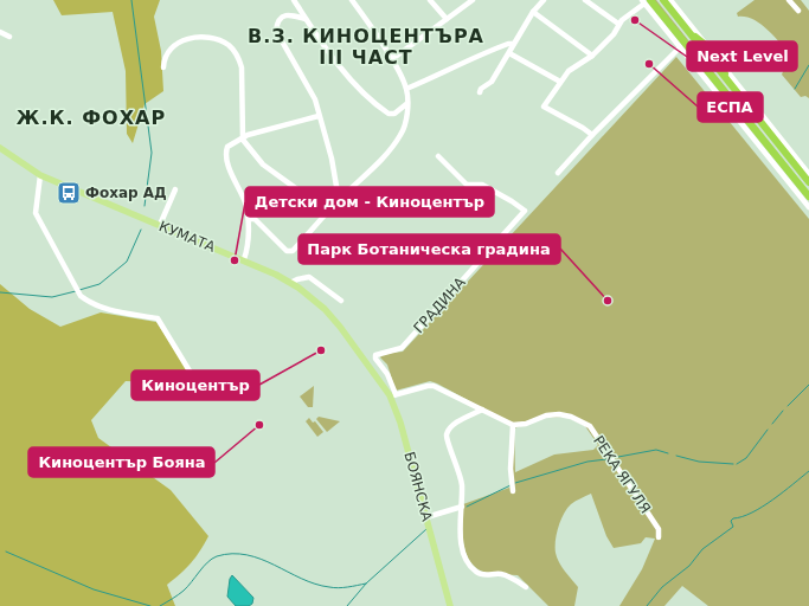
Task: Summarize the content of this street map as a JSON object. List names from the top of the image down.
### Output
{
  "streets": {
    "main road": ["КУМАТА", "БОЯНСКА"],
    "street": ["ГРАДИНА", "РЕКА ЯГУЛЯ"]
  },
  "crossings": [
    ["КУМАТА", "БОЯНСКА"],
    ["ГРАДИНА", "БОЯНСКА"]
  ],
  "districts": ["В.З. КИНОЦЕНТЪРА ІІІ ЧАСТ", "Ж.К. ФОХАР"],
  "places": {
    "other": [
      "Next Level",
      "ЕСПА",
      "Детски дом - Киноцентър",
      "Парк Ботаническа градина",
      "Киноцентър",
      "Киноцентър Бояна"
    ],
    "bus stop": ["Фохар АД"]
  }
}
